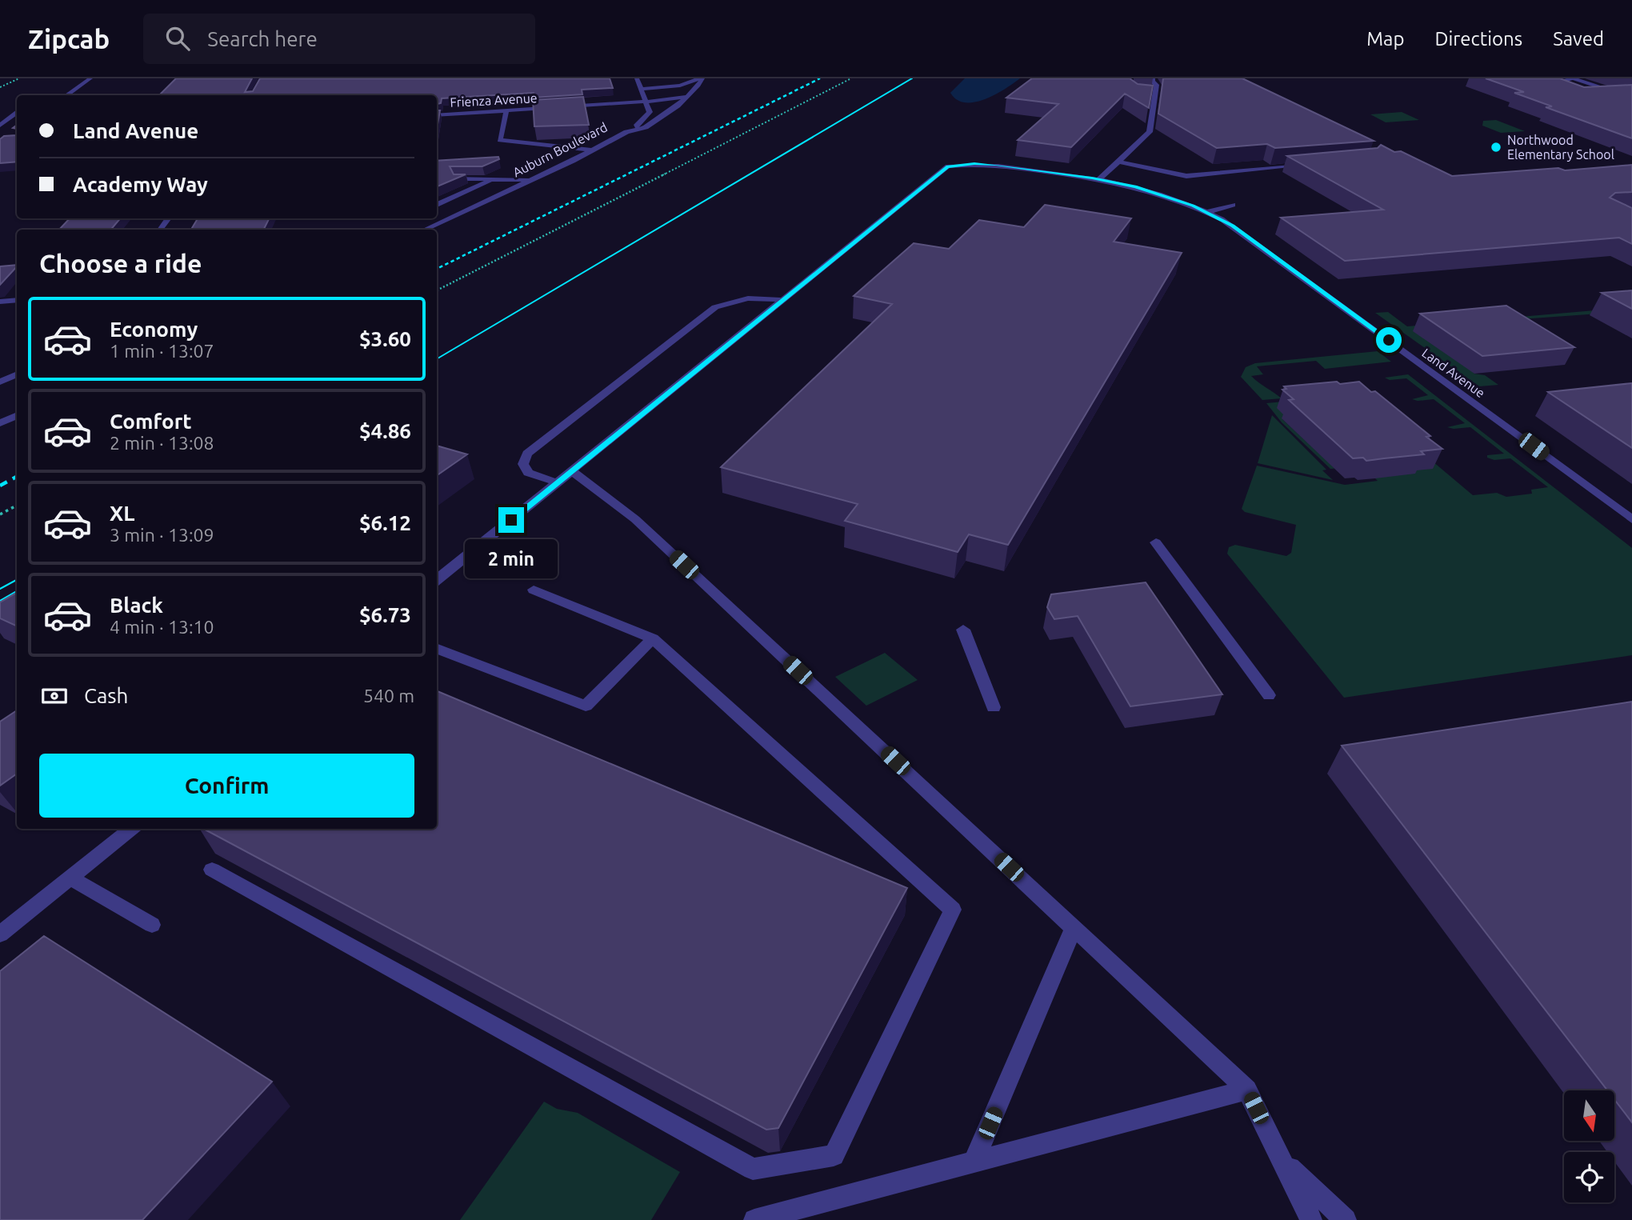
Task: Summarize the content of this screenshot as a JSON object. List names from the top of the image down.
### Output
{
  "streets": {
    "street": ["Frienza Avenue", "Auburn Boulevard", "Land Avenue"]
  },
  "crossings": [
    ["Frienza Avenue", "Auburn Boulevard"]
  ],
  "places": ["Northwood Elementary School"],
  "north": "bottom",
  "page": {
    "header": "Zipcab",
    "search": "Search here",
    "nav": ["Map", "Directions", "Saved"],
    "banner": ["Land Avenue", "Academy Way"],
    "heading": "Choose a ride",
    "list": [
      {
        "name": "Economy",
        "note": "1 min · 13:07",
        "value": "$3.60"
      },
      {
        "name": "Comfort",
        "note": "2 min · 13:08",
        "value": "$4.86"
      },
      {
        "name": "XL",
        "note": "3 min · 13:09",
        "value": "$6.12"
      },
      {
        "name": "Black",
        "note": "4 min · 13:10",
        "value": "$6.73"
      }
    ],
    "bubble": "2 min",
    "pay": ["Cash", "540 m"],
    "buttons": "Confirm"
  }
}
